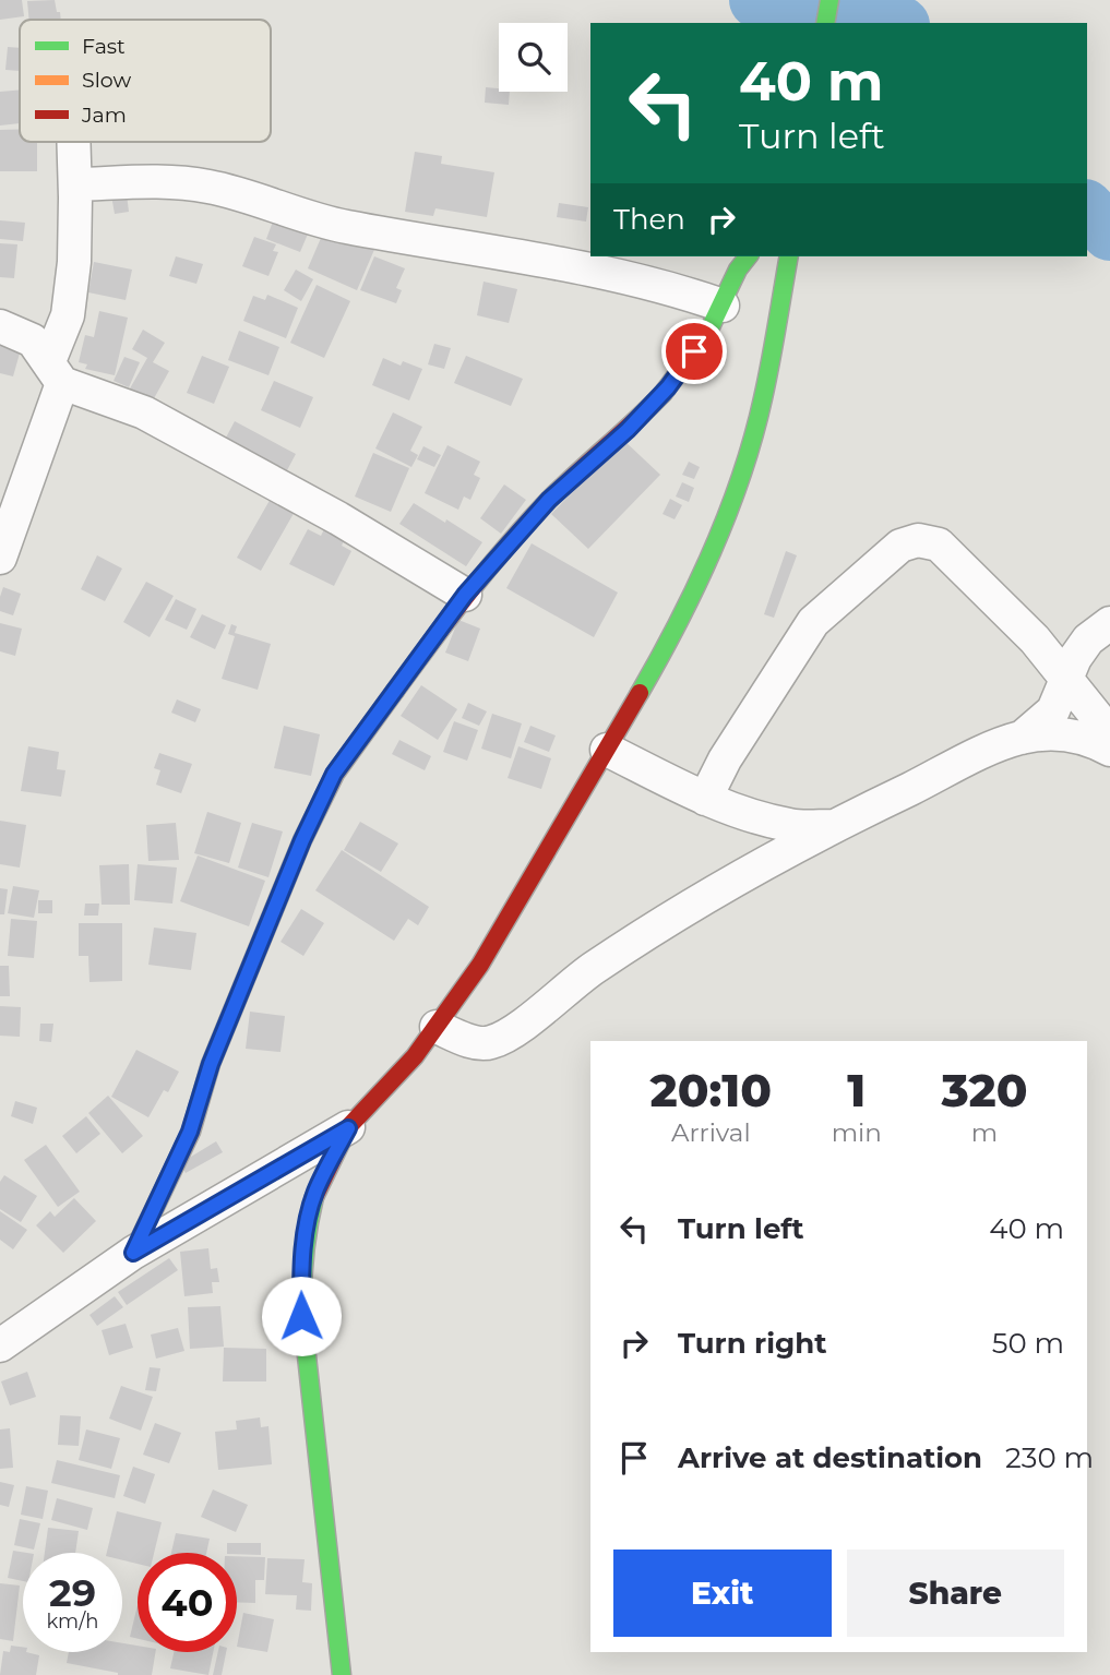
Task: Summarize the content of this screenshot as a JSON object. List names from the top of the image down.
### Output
{
  "legend": ["Fast", "Slow", "Jam"],
  "page": {
    "turn": ["40 m", "Turn left"],
    "then": "Then",
    "eta": [
      "20:10",
      "Arrival",
      "1",
      "min",
      "320",
      "m"
    ],
    "list": [
      {
        "name": "Turn left",
        "value": "40 m"
      },
      {
        "name": "Turn right",
        "value": "50 m"
      },
      {
        "name": "Arrive at destination",
        "value": "230 m"
      }
    ],
    "buttons": ["Exit", "Share"],
    "speed": "29 km/h",
    "limit": "40"
  }
}
